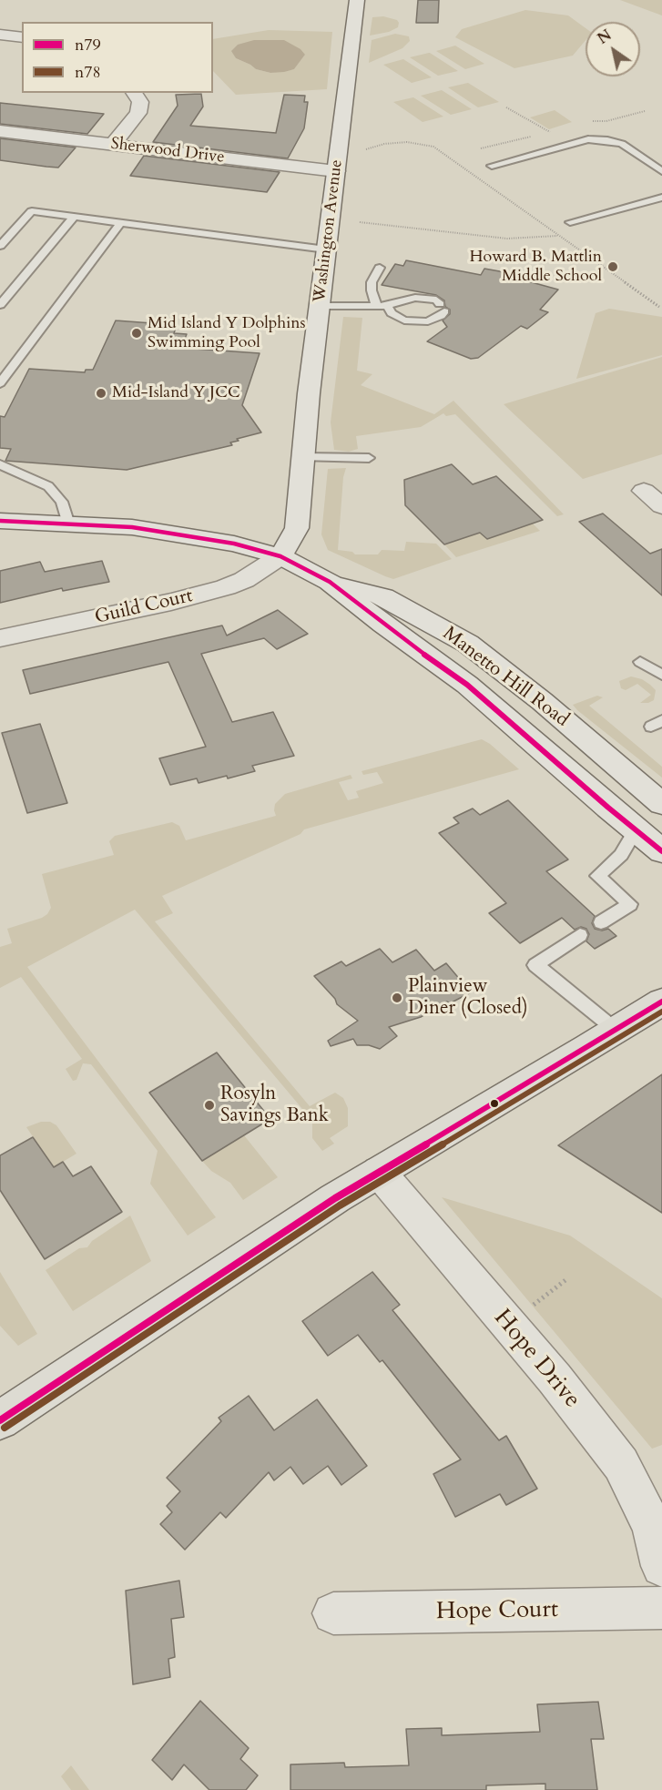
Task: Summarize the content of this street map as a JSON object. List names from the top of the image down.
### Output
{
  "streets": {
    "main road": [
      "Sherwood Drive",
      "Washington Avenue",
      "Guild Court",
      "Manetto Hill Road",
      "Hope Drive",
      "Hope Court"
    ]
  },
  "crossings": [
    ["Sherwood Drive", "Washington Avenue"],
    ["Washington Avenue", "Guild Court"],
    ["Washington Avenue", "Manetto Hill Road"],
    ["Guild Court", "Manetto Hill Road"]
  ],
  "places": [
    "Howard B. Mattlin Middle School",
    "Mid Island Y Dolphins Swimming Pool",
    "Mid-Island Y JCC",
    "Plainview Diner (Closed)",
    "Rosyln Savings Bank"
  ],
  "lines": ["transit line n79", "transit line n78"],
  "legend": ["n79", "n78"],
  "north": "top left"
}
